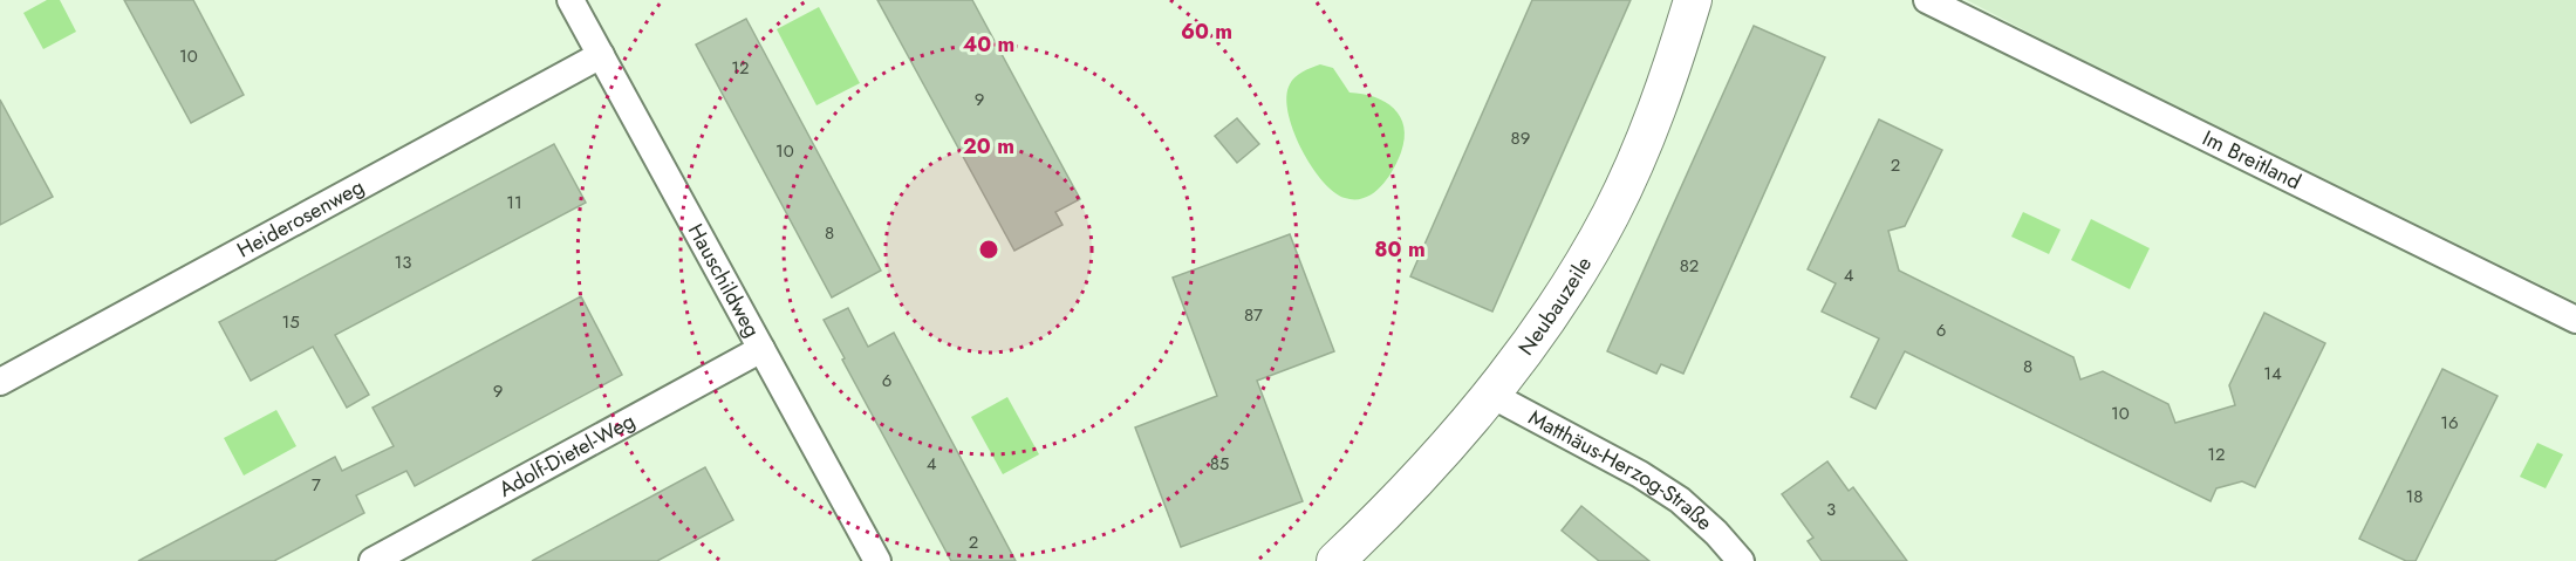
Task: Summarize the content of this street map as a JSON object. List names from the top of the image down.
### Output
{
  "streets": {
    "street": [
      "Im Breitland",
      "Heiderosenweg",
      "Hauschildweg",
      "Neubauzeile",
      "Adolf-Dietel-Weg",
      "Matthäus-Herzog-Straße"
    ]
  },
  "crossings": [
    ["Heiderosenweg", "Hauschildweg"],
    ["Hauschildweg", "Adolf-Dietel-Weg"],
    ["Neubauzeile", "Matthäus-Herzog-Straße"]
  ],
  "house_numbers": [
    "10",
    "12",
    "9",
    "89",
    "10",
    "2",
    "11",
    "8",
    "13",
    "82",
    "4",
    "87",
    "15",
    "6",
    "8",
    "14",
    "6",
    "9",
    "10",
    "16",
    "12",
    "4",
    "85",
    "7",
    "18",
    "3",
    "2"
  ],
  "rings": [
    "60 m",
    "40 m",
    "20 m",
    "80 m"
  ]
}
